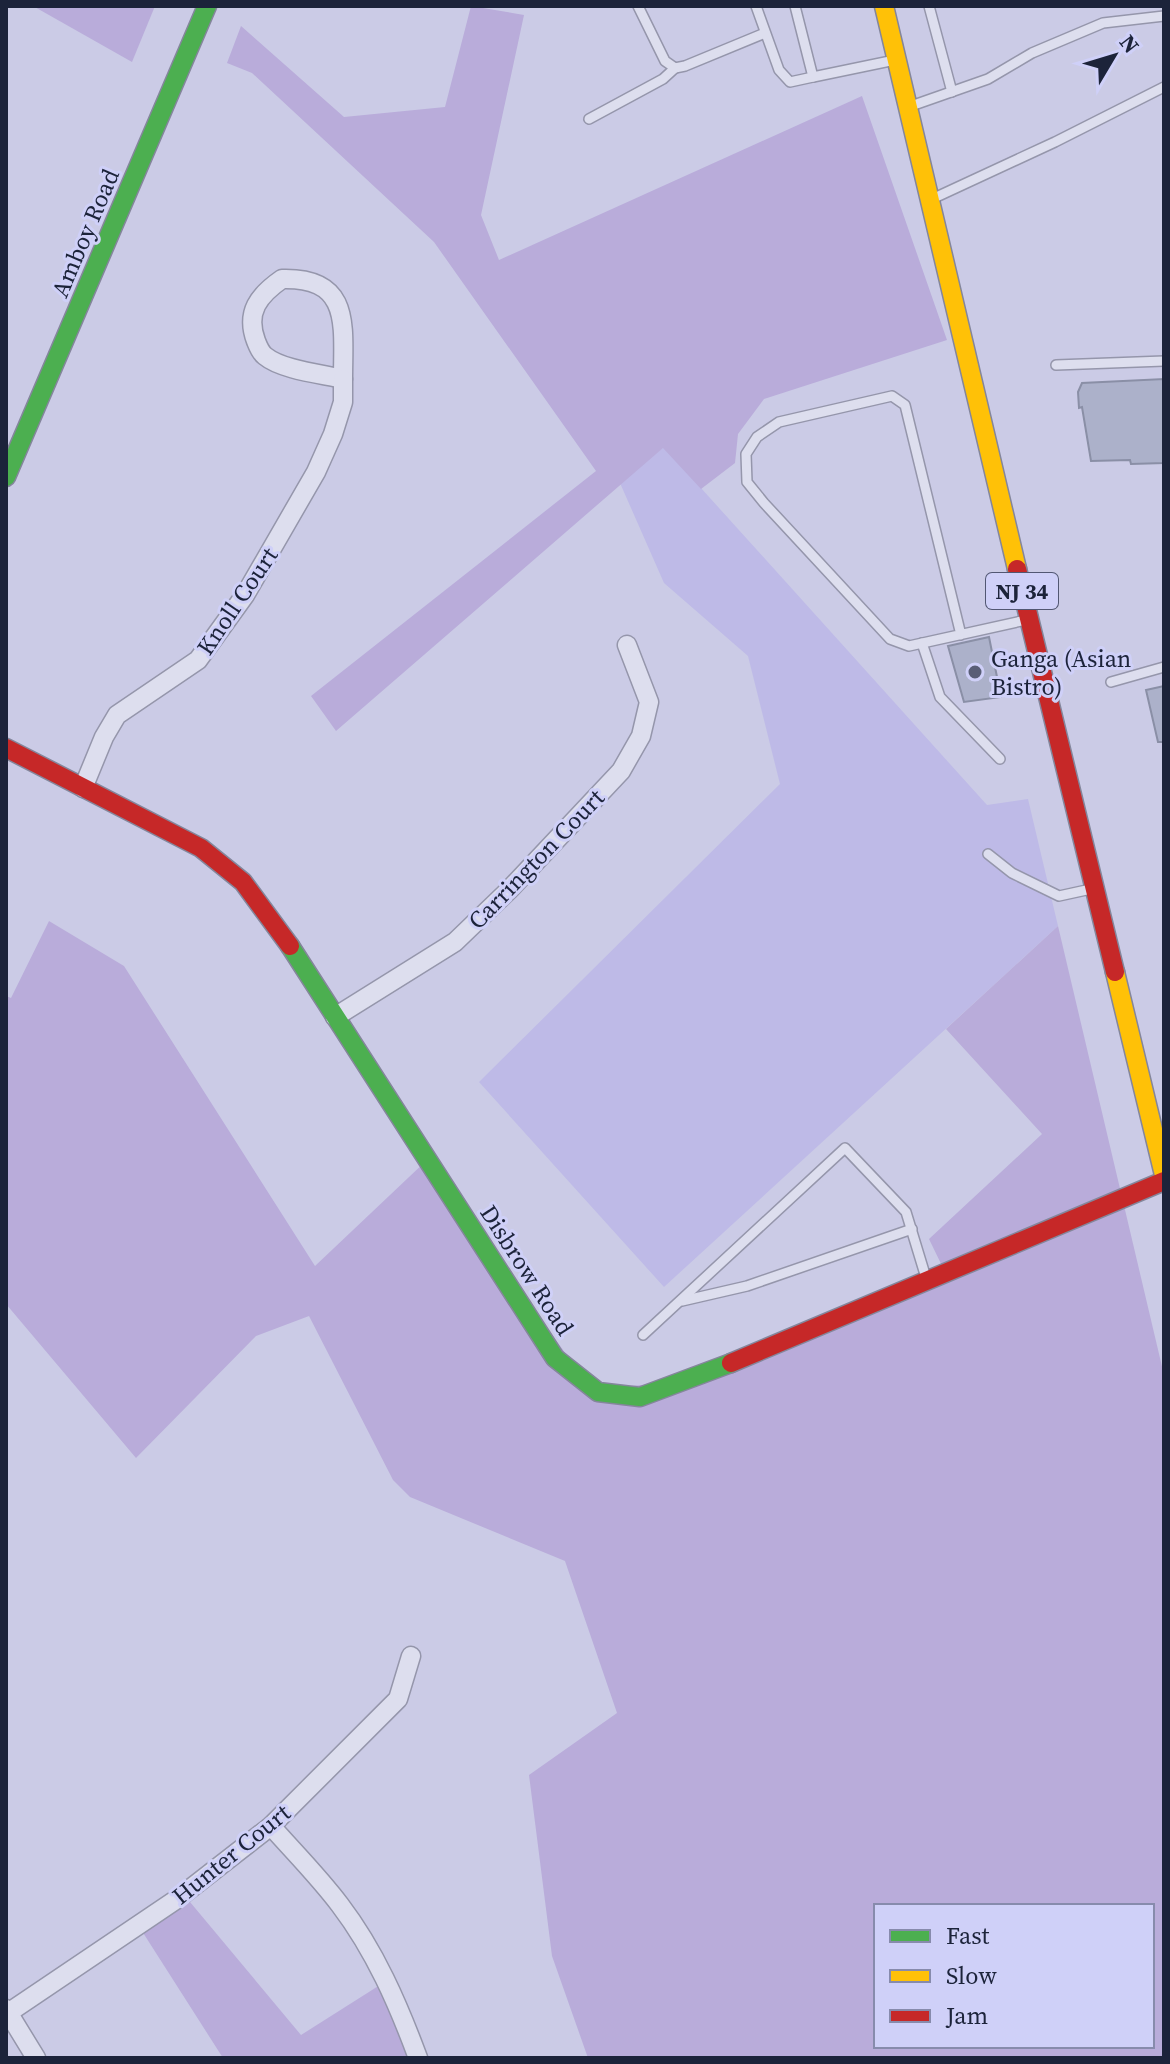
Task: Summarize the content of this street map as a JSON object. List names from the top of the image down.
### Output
{
  "streets": {
    "street": [
      "Amboy Road",
      "NJ 34",
      "Knoll Court",
      "Carrington Court",
      "Disbrow Road",
      "Hunter Court"
    ]
  },
  "crossings": [
    ["NJ 34", "Disbrow Road"],
    ["Knoll Court", "Disbrow Road"],
    ["Carrington Court", "Disbrow Road"]
  ],
  "places": ["Ganga (Asian Bistro)"],
  "legend": ["Fast", "Slow", "Jam"],
  "north": "top right"
}
